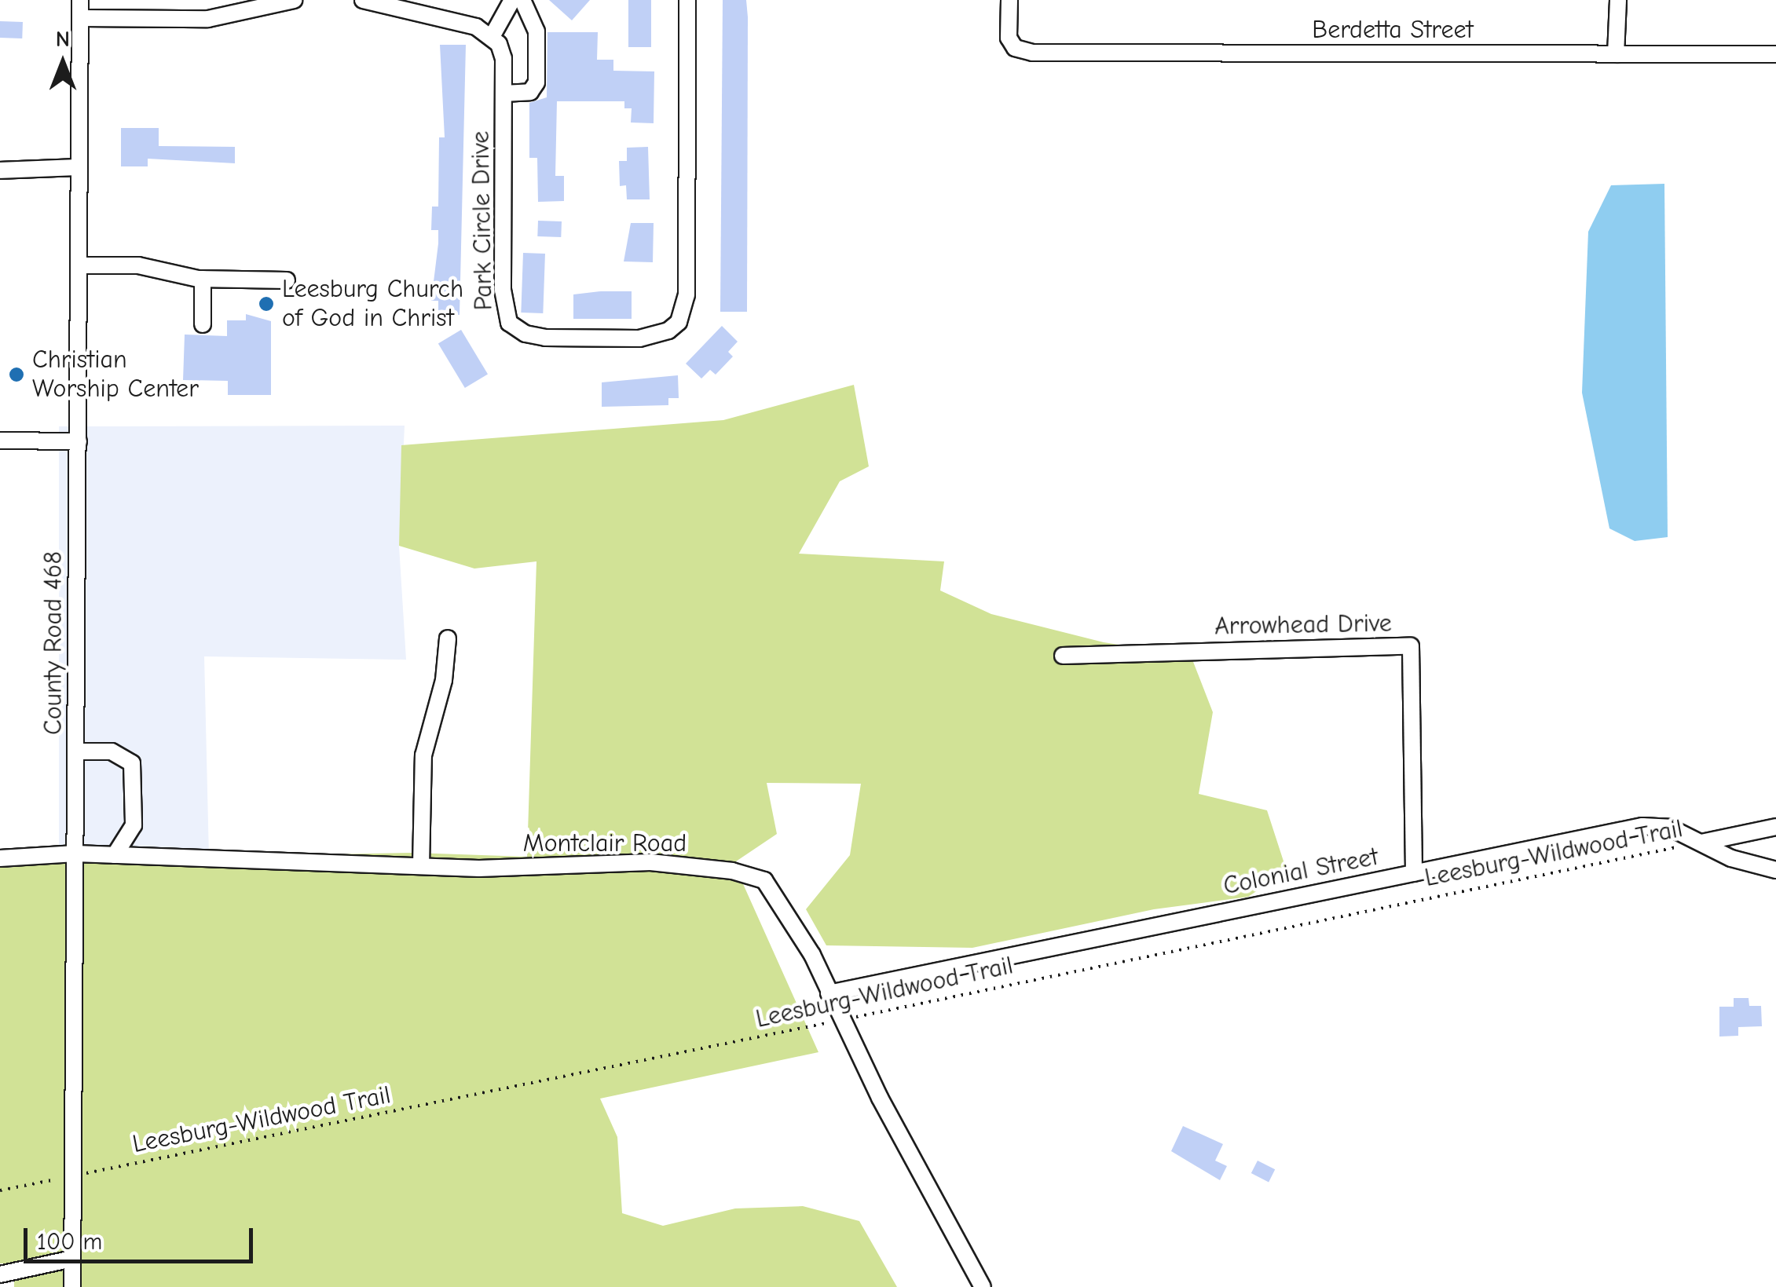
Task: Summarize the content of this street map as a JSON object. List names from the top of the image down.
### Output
{
  "streets": {
    "street": [
      "Berdetta Street",
      "Park Circle Drive",
      "Arrowhead Drive",
      "County Road 468",
      "Montclair Road",
      "Colonial Street"
    ],
    "path": ["Leesburg-Wildwood Trail"]
  },
  "crossings": [
    ["Arrowhead Drive", "Colonial Street"],
    ["County Road 468", "Montclair Road"],
    ["County Road 468", "Leesburg-Wildwood Trail"],
    ["Montclair Road", "Leesburg-Wildwood Trail"],
    ["Montclair Road", "Colonial Street"],
    ["Leesburg-Wildwood Trail", "Colonial Street"]
  ],
  "places": ["Leesburg Church of God in Christ", "Christian Worship Center"],
  "scale_bar": "100 m",
  "north": "top"
}
